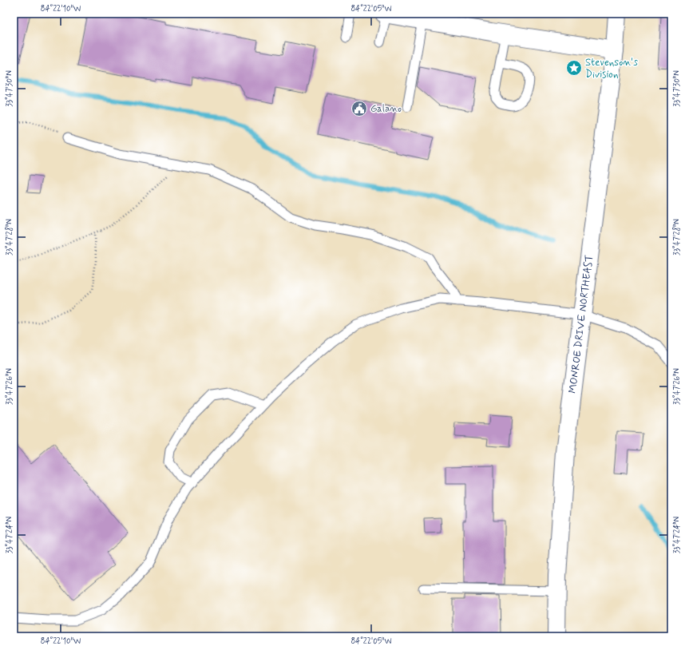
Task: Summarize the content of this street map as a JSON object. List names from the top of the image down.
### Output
{
  "streets": {
    "main road": ["MONROE DRIVE NORTHEAST"]
  },
  "places": {
    "place": ["Stevenson's Division"],
    "public building": ["Galano"]
  },
  "coordinates": [
    "84°22'10\"W",
    "84°22'05\"W",
    "33°47'30\"N",
    "33°47'28\"N",
    "33°47'26\"N",
    "33°47'24\"N"
  ]
}
